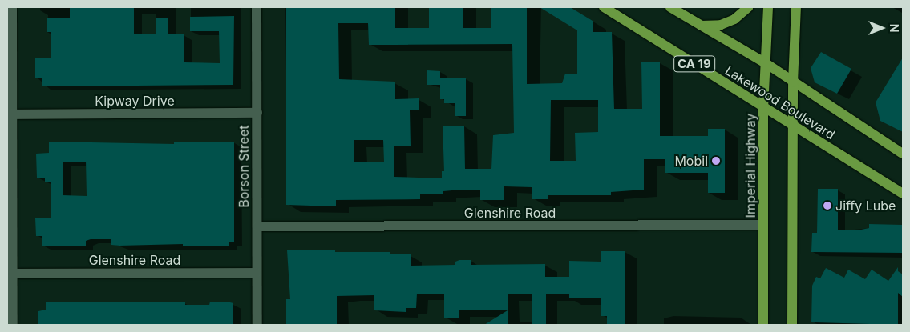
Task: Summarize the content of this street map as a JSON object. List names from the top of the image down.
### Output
{
  "streets": {
    "main road": ["CA 19", "Lakewood Boulevard", "Imperial Highway"],
    "street": ["Kipway Drive", "Borson Street", "Glenshire Road"]
  },
  "crossings": [
    ["Kipway Drive", "Borson Street"],
    ["Lakewood Boulevard", "Imperial Highway"],
    ["Imperial Highway", "Glenshire Road"],
    ["Borson Street", "Glenshire Road"]
  ],
  "places": ["Mobil", "Jiffy Lube"],
  "north": "right"
}
